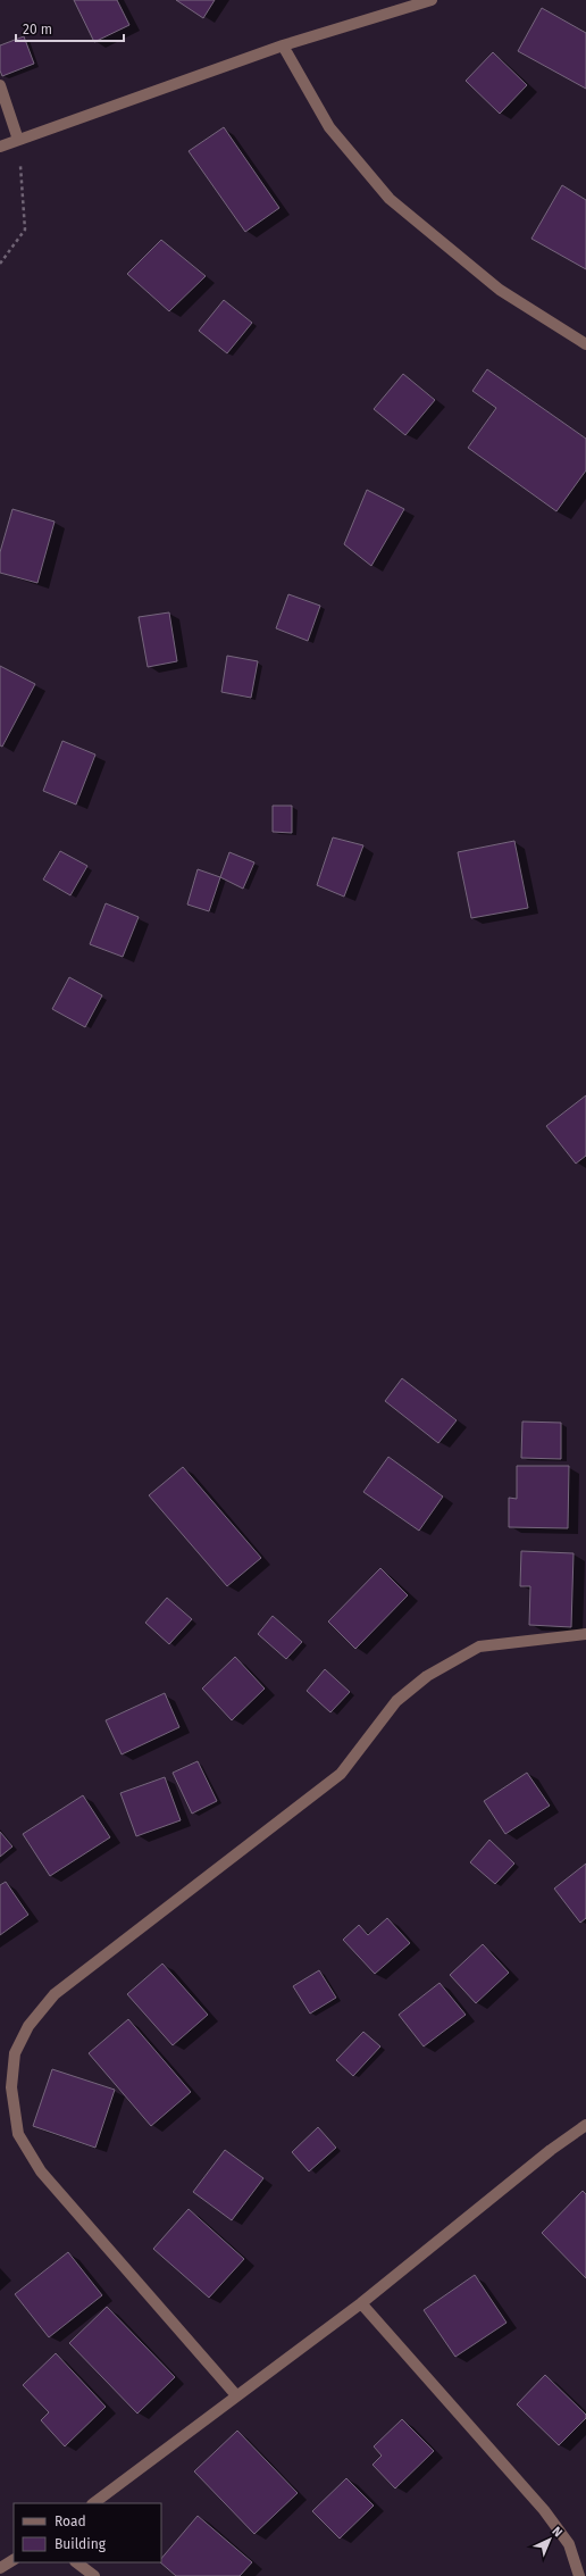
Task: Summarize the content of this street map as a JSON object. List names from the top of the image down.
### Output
{
  "legend": ["Road", "Building"],
  "scale_bar": "20 m",
  "north": "top right"
}
